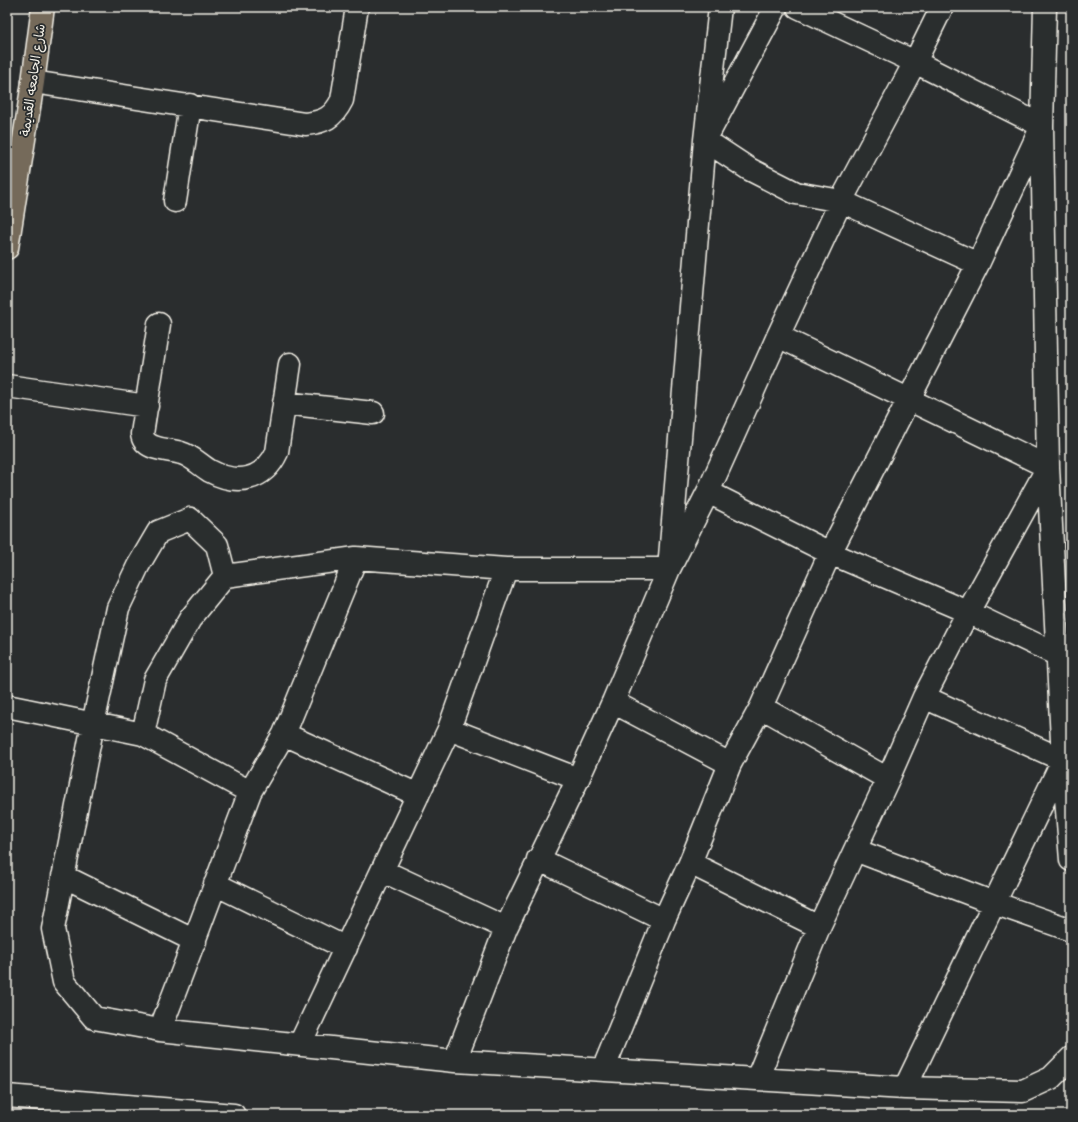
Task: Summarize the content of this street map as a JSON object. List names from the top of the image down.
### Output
{
  "streets": {
    "main road": ["شارع الجامعه القديمة"]
  }
}
